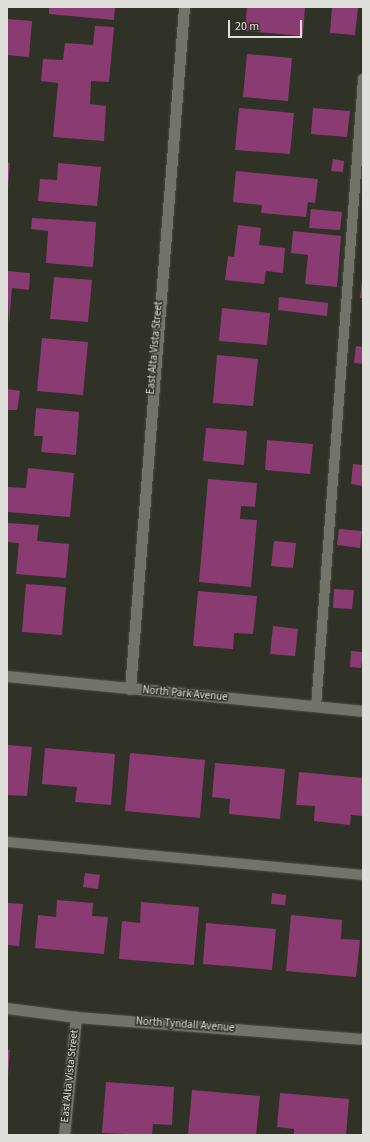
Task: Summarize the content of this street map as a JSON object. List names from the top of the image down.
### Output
{
  "streets": {
    "street": ["East Alta Vista Street", "North Park Avenue", "North Tyndall Avenue"]
  },
  "crossings": [
    ["East Alta Vista Street", "North Park Avenue"],
    ["East Alta Vista Street", "North Tyndall Avenue"]
  ],
  "scale_bar": "20 m"
}
